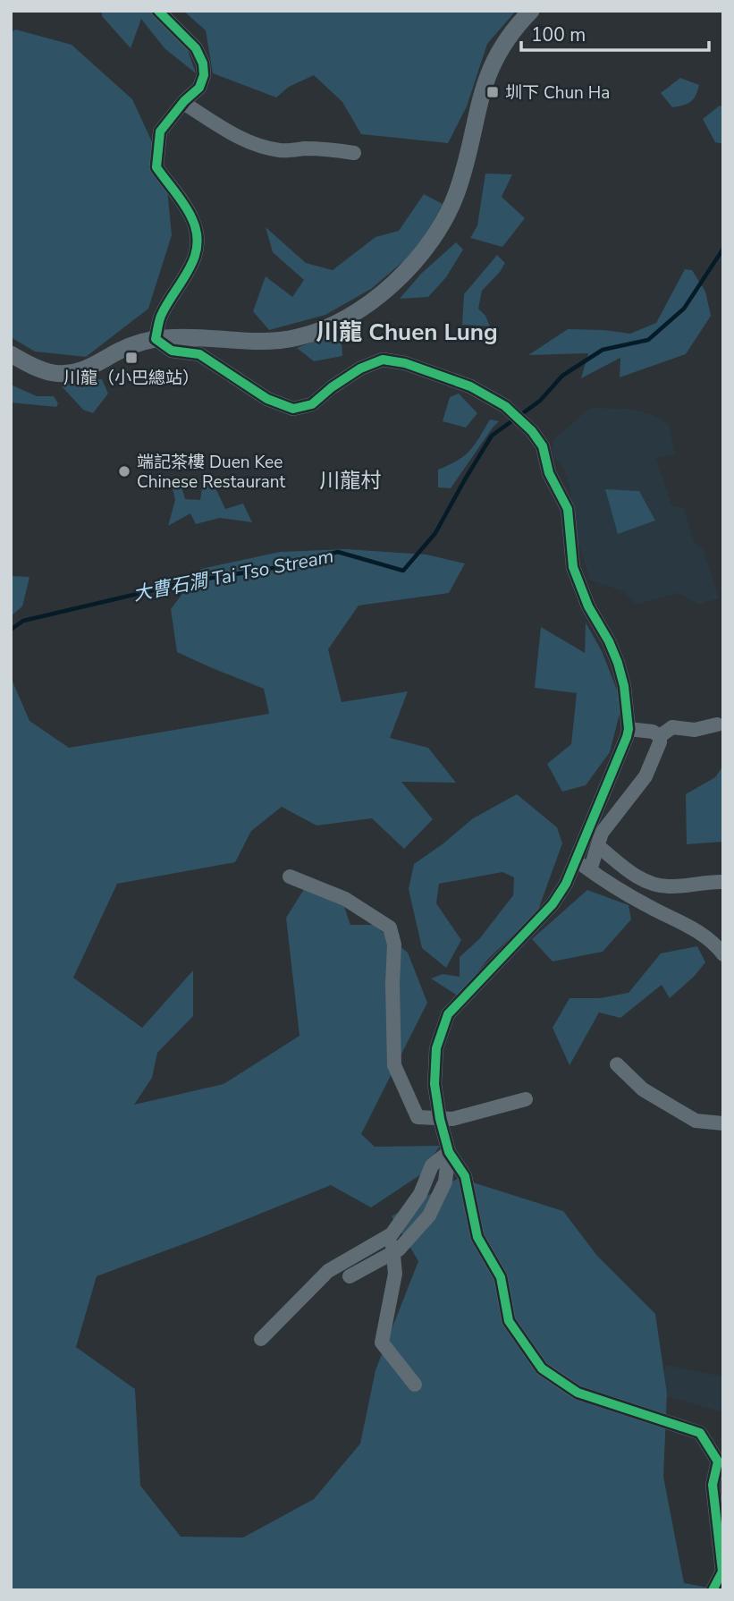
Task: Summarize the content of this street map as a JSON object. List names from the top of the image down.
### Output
{
  "districts": ["川龍 Chuen Lung", "川龍村"],
  "water": ["大曹石澗 Tai Tso Stream"],
  "places": {
    "transit": ["圳下 Chun Ha", "川龍（小巴總站）"],
    "other": ["端記茶樓 Duen Kee Chinese Restaurant"]
  },
  "scale_bar": "100 m"
}
